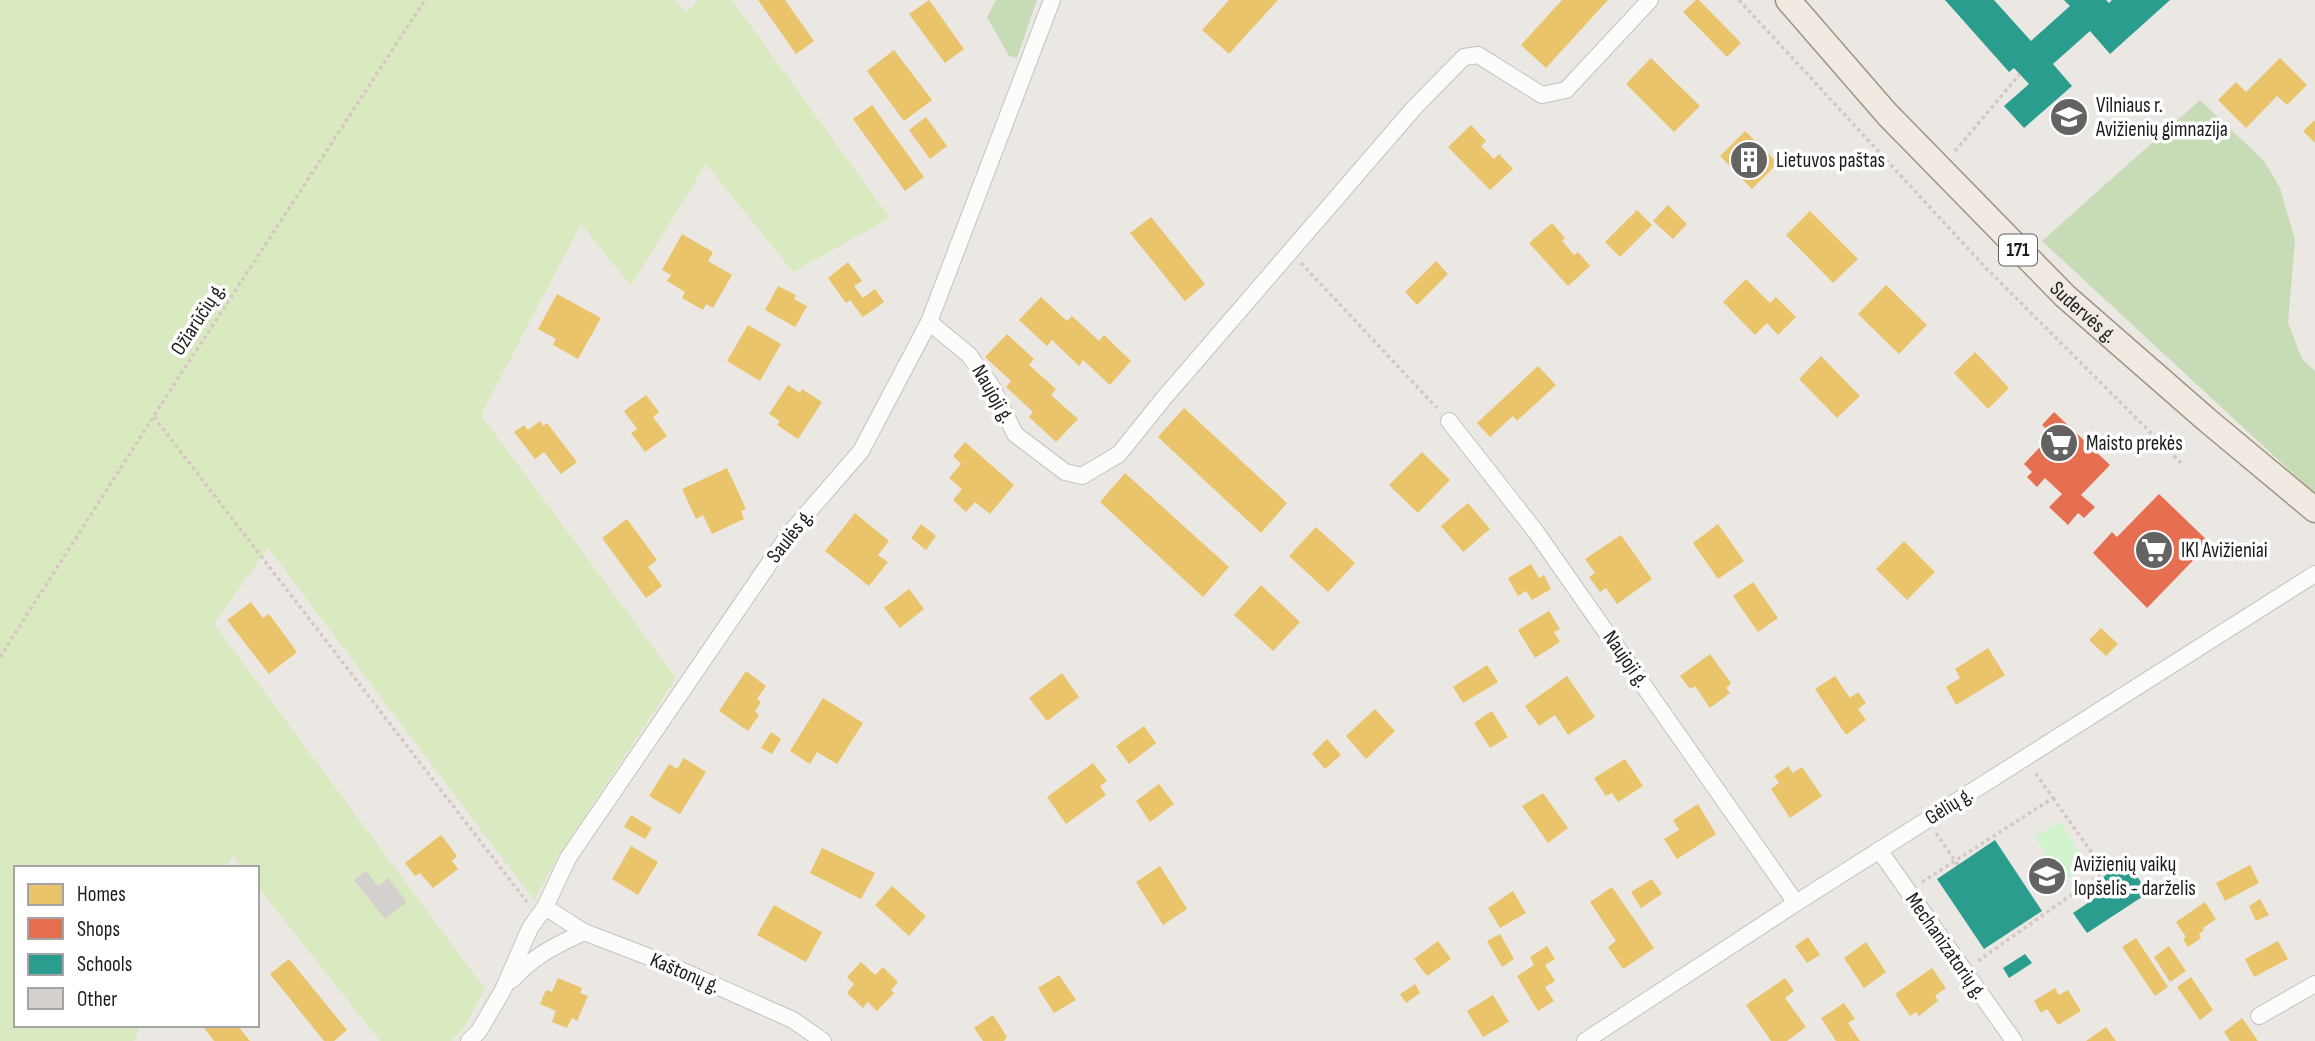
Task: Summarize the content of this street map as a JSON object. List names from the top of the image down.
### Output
{
  "streets": {
    "main road": ["171", "Sudervės g."],
    "street": [
      "Naujoji g.",
      "Saulės g.",
      "Gėlių g.",
      "Mechanizatorių g.",
      "Kaštonų g."
    ],
    "path": ["Ožiarūčių g."]
  },
  "crossings": [
    ["Naujoji g.", "Saulės g."],
    ["Naujoji g.", "Gėlių g."],
    ["Saulės g.", "Kaštonų g."],
    ["Gėlių g.", "Mechanizatorių g."]
  ],
  "places": {
    "school or university": ["Vilniaus r. Avižienių gimnazija", "Avižienių vaikų lopšelis - darželis"],
    "building": ["Lietuvos paštas"],
    "supermarket": ["Maisto prekės", "IKI Avižieniai"]
  },
  "legend": [
    "Homes",
    "Shops",
    "Schools",
    "Other"
  ]
}
